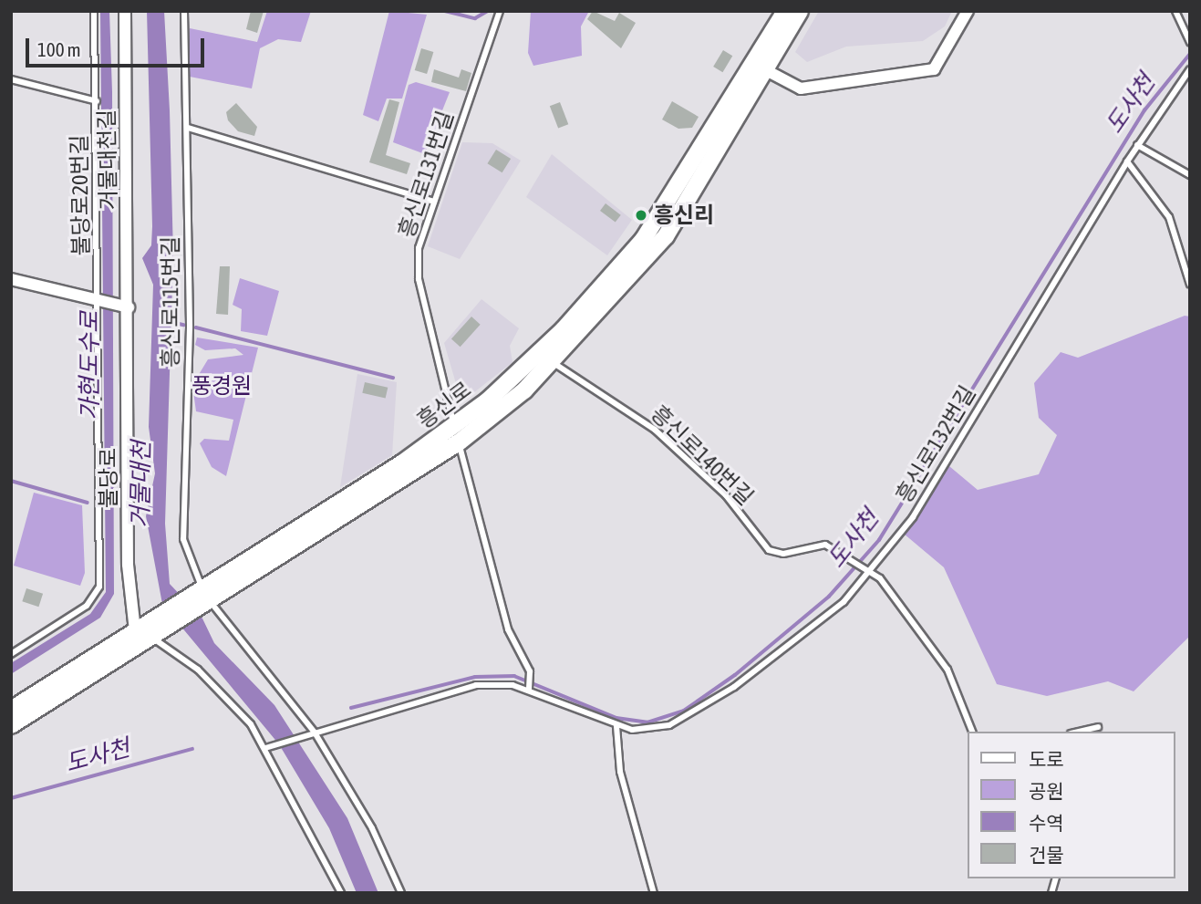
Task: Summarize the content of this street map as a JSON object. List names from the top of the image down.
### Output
{
  "streets": {
    "main road": ["흥신로"],
    "street": ["거물대천길", "불당로"],
    "lane": [
      "흥신로131번길",
      "불당로20번길",
      "흥신로115번길",
      "흥신로132번길",
      "흥신로140번길"
    ]
  },
  "crossings": [
    ["거물대천길", "불당로"],
    ["흥신로131번길", "흥신로"],
    ["흥신로115번길", "흥신로"],
    ["흥신로", "흥신로140번길"],
    ["흥신로", "불당로"],
    ["흥신로132번길", "흥신로140번길"]
  ],
  "water": ["도사천", "가현도수로", "거물대천"],
  "parks": ["풍경원"],
  "places": ["흥신리"],
  "legend": [
    "도로",
    "공원",
    "수역",
    "건물"
  ],
  "scale_bar": "100 m"
}
